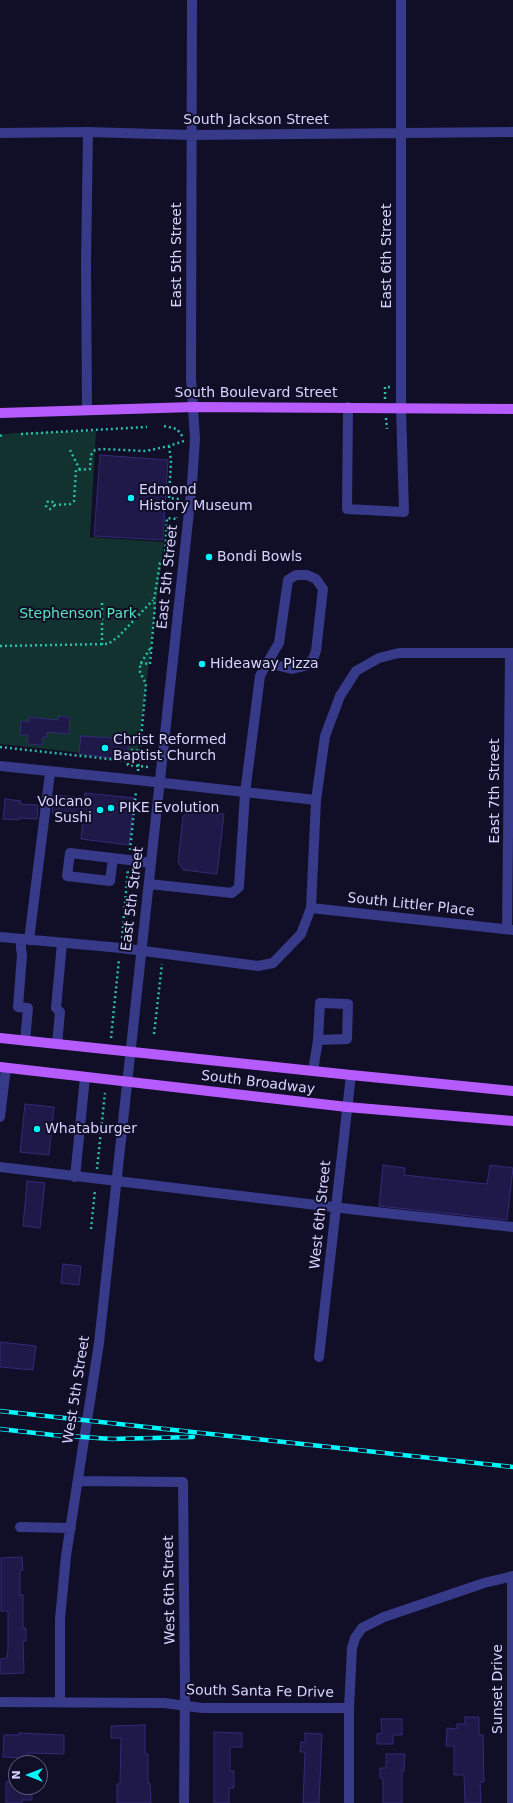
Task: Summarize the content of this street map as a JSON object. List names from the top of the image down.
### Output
{
  "streets": {
    "main road": ["South Boulevard Street", "South Broadway"],
    "street": [
      "South Jackson Street",
      "East 5th Street",
      "East 6th Street",
      "East 7th Street",
      "South Littler Place",
      "West 6th Street",
      "West 5th Street",
      "Sunset Drive",
      "South Santa Fe Drive"
    ]
  },
  "crossings": [
    ["South Jackson Street", "East 5th Street"],
    ["South Jackson Street", "East 6th Street"],
    ["East 5th Street", "South Boulevard Street"],
    ["East 5th Street", "South Broadway"],
    ["East 5th Street", "West 5th Street"],
    ["East 6th Street", "South Boulevard Street"],
    ["East 7th Street", "South Littler Place"],
    ["South Broadway", "West 6th Street"],
    ["South Broadway", "West 5th Street"],
    ["West 6th Street", "West 5th Street"],
    ["West 6th Street", "South Santa Fe Drive"],
    ["West 5th Street", "South Santa Fe Drive"],
    ["Sunset Drive", "South Santa Fe Drive"]
  ],
  "parks": ["Stephenson Park"],
  "places": [
    "Edmond History Museum",
    "Bondi Bowls",
    "Hideaway Pizza",
    "Christ Reformed Baptist Church",
    "PIKE Evolution",
    "Volcano Sushi",
    "Whataburger"
  ],
  "north": "left"
}
